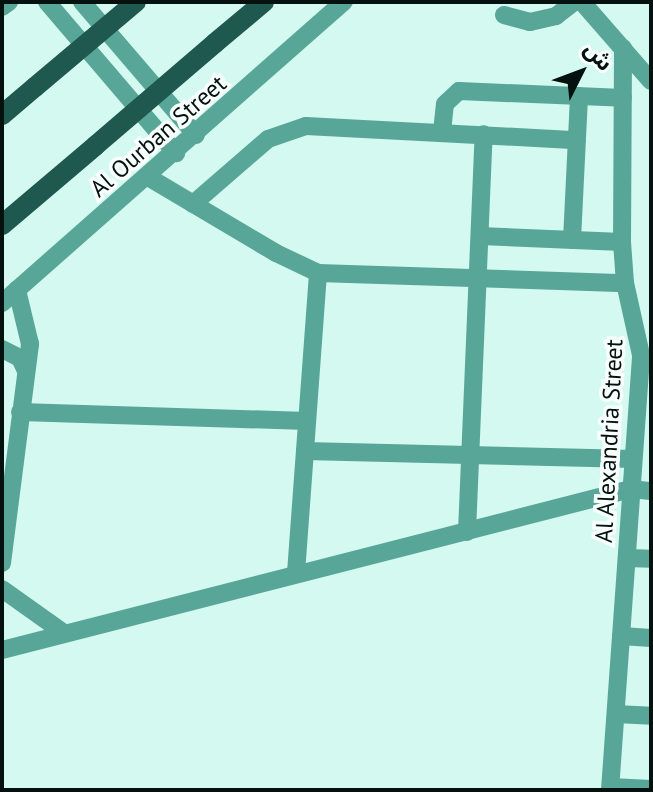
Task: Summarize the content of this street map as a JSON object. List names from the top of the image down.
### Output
{
  "streets": {
    "street": ["Al Ourban Street", "Al Alexandria Street"]
  },
  "north": "top right"
}
